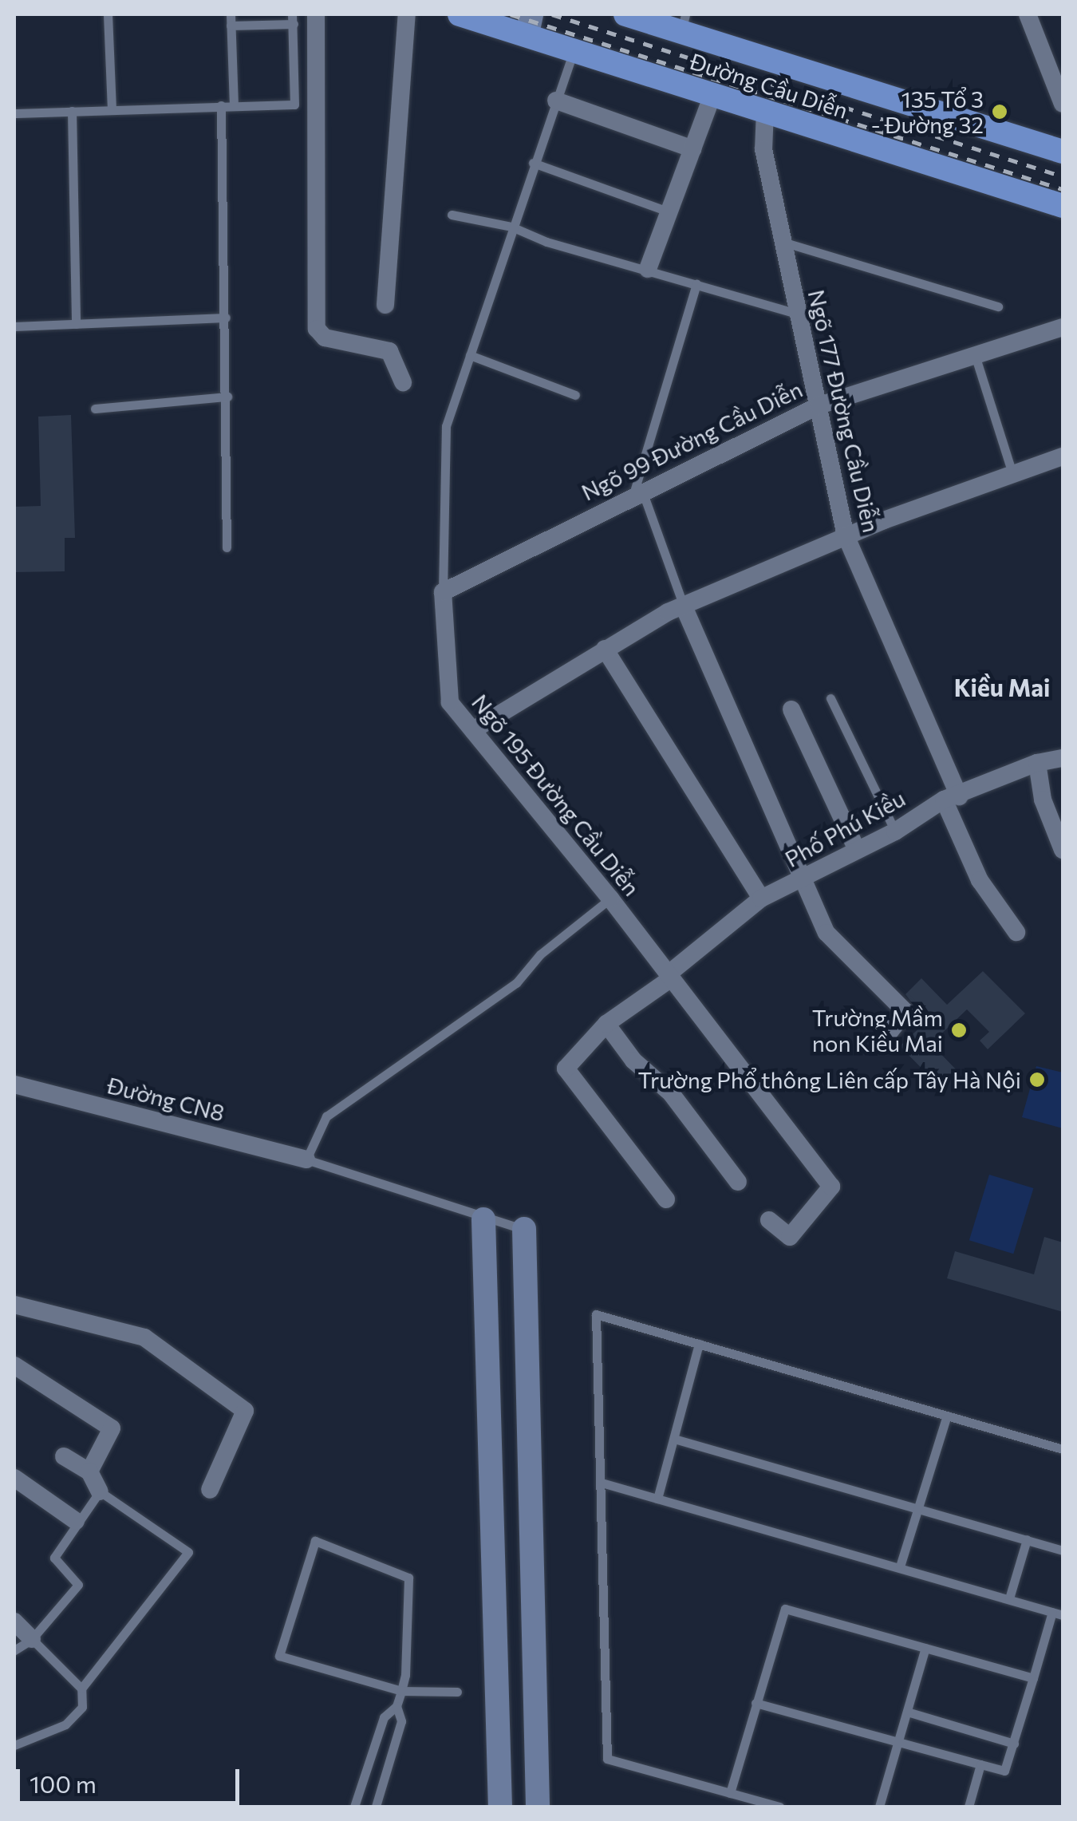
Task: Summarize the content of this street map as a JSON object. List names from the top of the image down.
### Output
{
  "streets": {
    "highway": ["Đường Cầu Diễn"],
    "street": [
      "Ngõ 177 Đường Cầu Diễn",
      "Ngõ 99 Đường Cầu Diễn",
      "Ngõ 195 Đường Cầu Diễn",
      "Phố Phú Kiều",
      "Đường CN8"
    ]
  },
  "crossings": [
    ["Đường Cầu Diễn", "Ngõ 177 Đường Cầu Diễn"],
    ["Đường Cầu Diễn", "Ngõ 195 Đường Cầu Diễn"],
    ["Ngõ 177 Đường Cầu Diễn", "Ngõ 99 Đường Cầu Diễn"],
    ["Ngõ 177 Đường Cầu Diễn", "Phố Phú Kiều"],
    ["Ngõ 99 Đường Cầu Diễn", "Ngõ 195 Đường Cầu Diễn"],
    ["Ngõ 195 Đường Cầu Diễn", "Phố Phú Kiều"]
  ],
  "districts": ["Kiều Mai"],
  "places": ["135 Tổ 3 - Đường 32", "Trường Mầm non Kiều Mai", "Trường Phổ thông Liên cấp Tây Hà Nội"],
  "scale_bar": "100 m"
}
